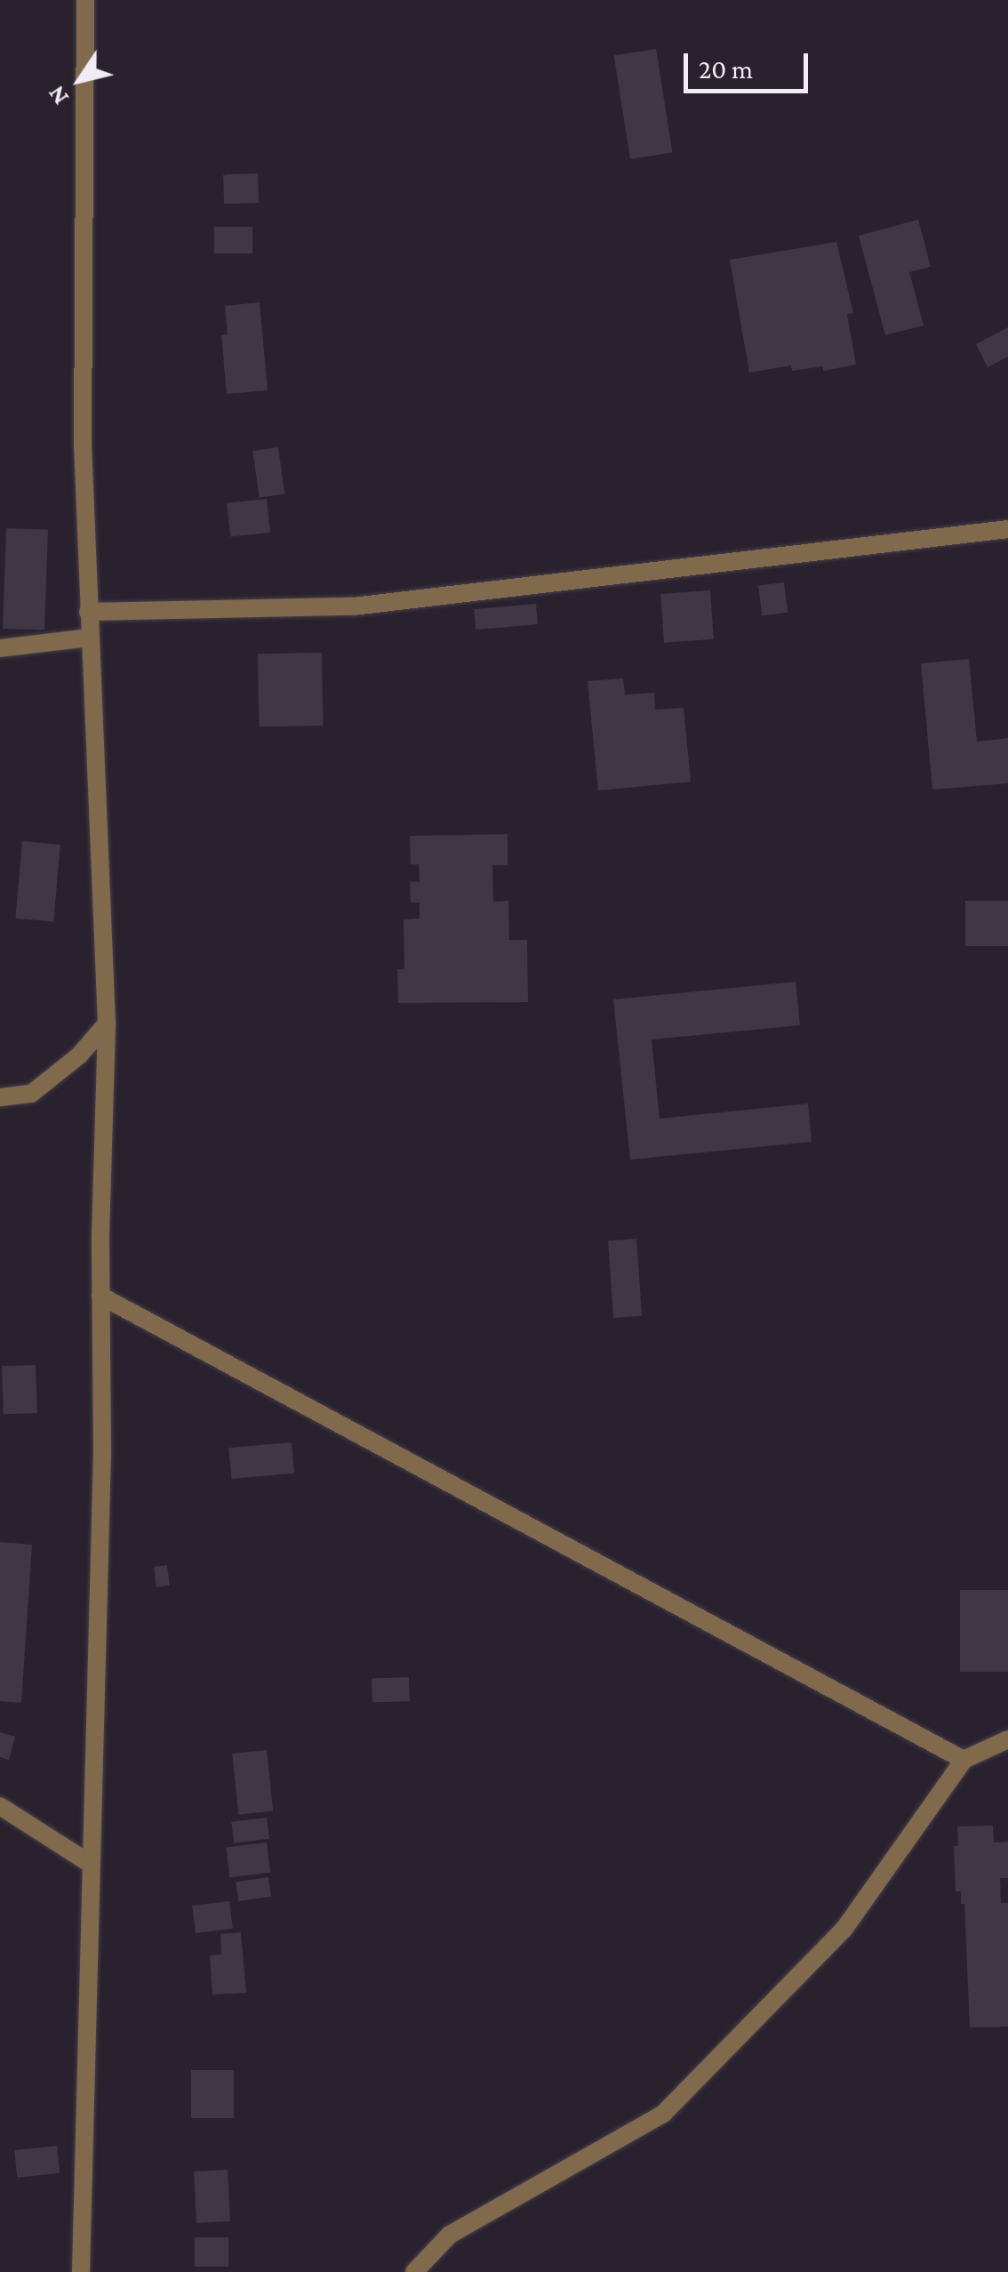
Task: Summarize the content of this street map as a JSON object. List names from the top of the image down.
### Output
{
  "scale_bar": "20 m",
  "north": "bottom left"
}
